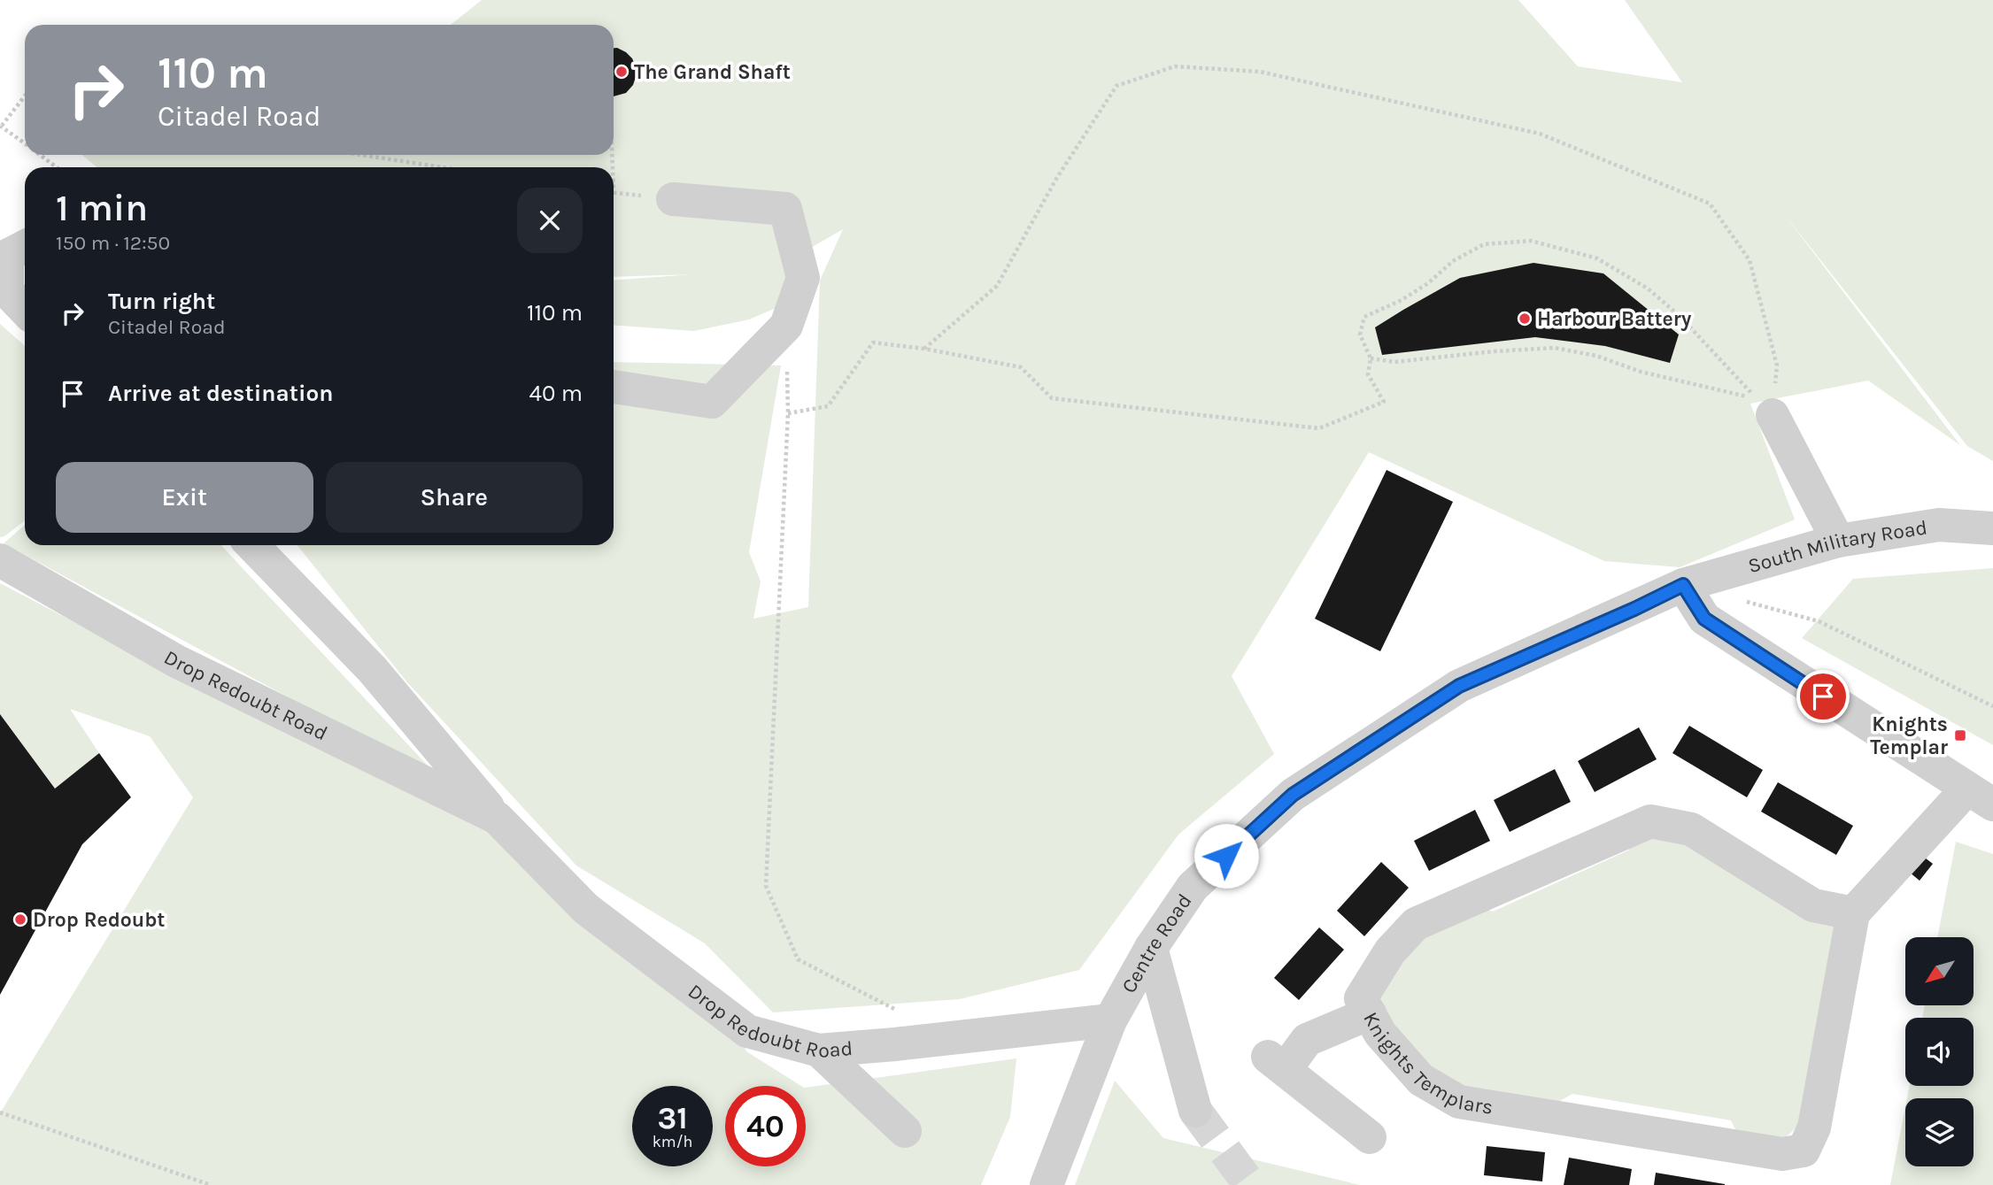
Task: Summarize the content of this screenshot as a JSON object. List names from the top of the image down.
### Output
{
  "streets": {
    "street": [
      "South Military Road",
      "Drop Redoubt Road",
      "Centre Road",
      "Knights Templars"
    ]
  },
  "crossings": [
    ["South Military Road", "Centre Road"],
    ["Drop Redoubt Road", "Centre Road"]
  ],
  "places": {
    "other": ["The Grand Shaft", "Harbour Battery", "Drop Redoubt"],
    "transit": ["Knights Templar"]
  },
  "north": "bottom left",
  "page": {
    "turn": ["110 m", "Citadel Road"],
    "heading": ["1 min", "150 m · 12:50"],
    "list": [
      {
        "name": "Turn right",
        "note": "Citadel Road",
        "value": "110 m"
      },
      {
        "name": "Arrive at destination",
        "value": "40 m"
      }
    ],
    "buttons": ["Exit", "Share"],
    "speed": "31 km/h",
    "limit": "40"
  }
}
